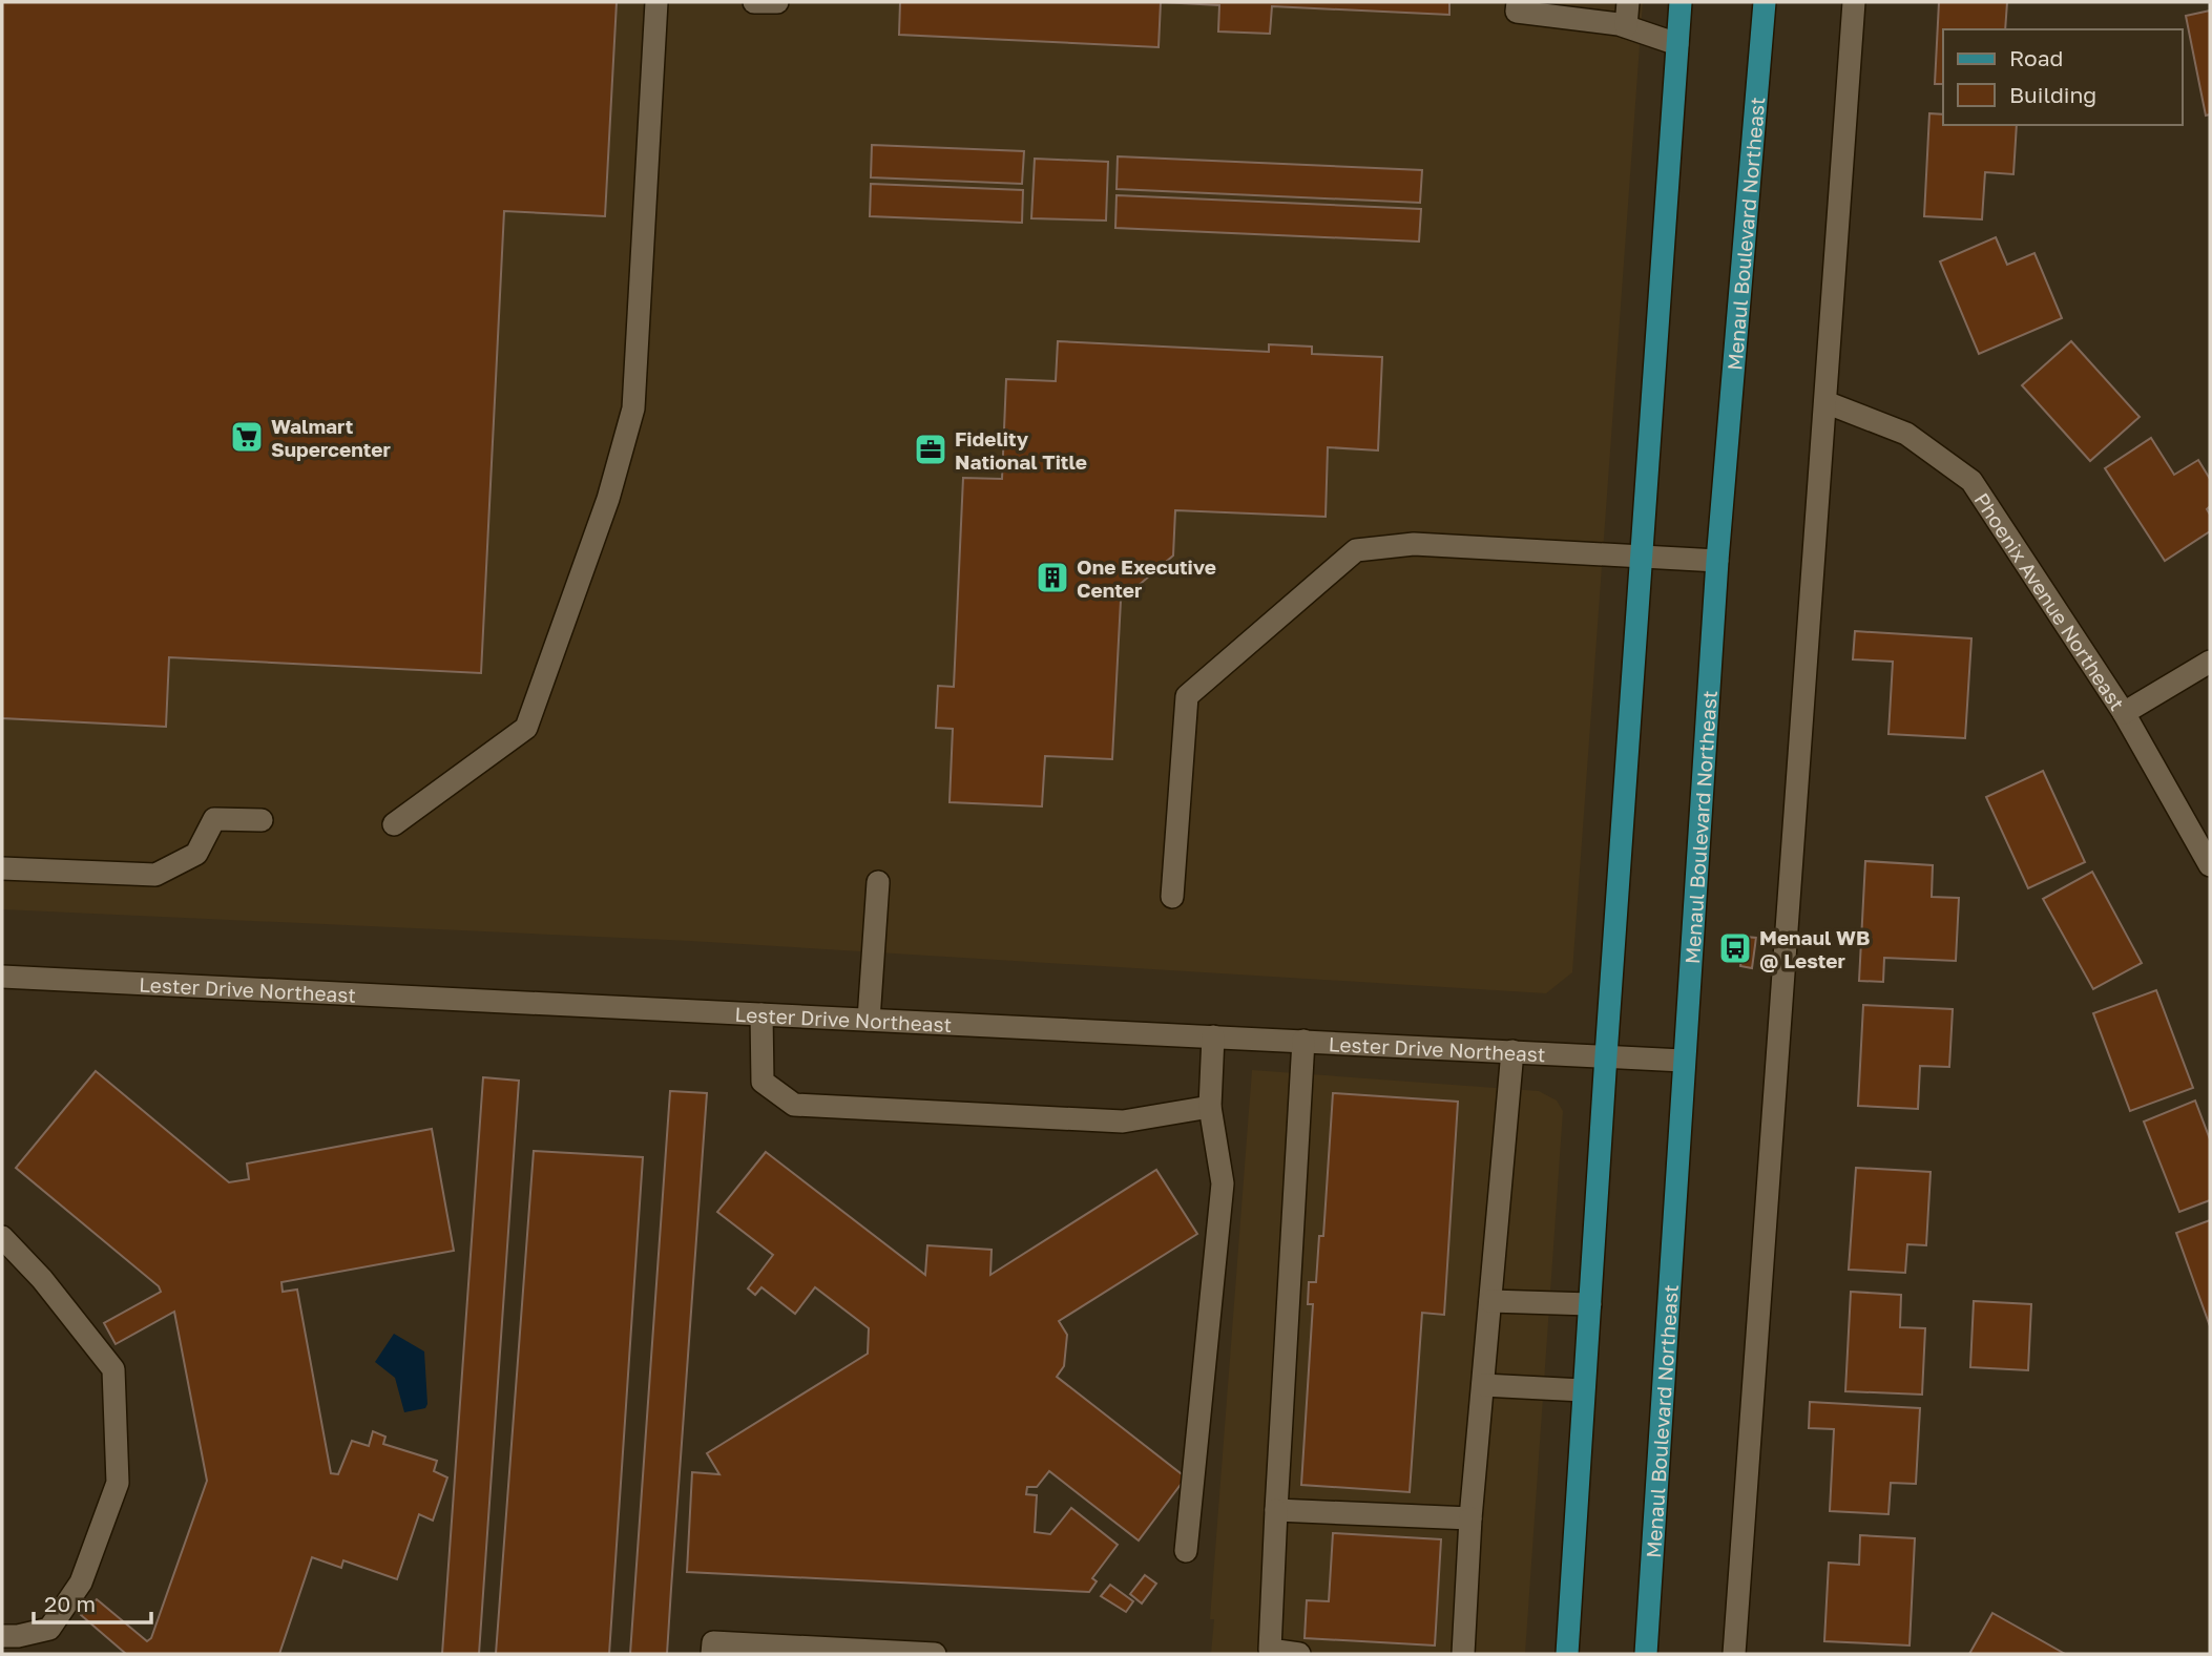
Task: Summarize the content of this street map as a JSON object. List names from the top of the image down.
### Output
{
  "streets": {
    "main road": ["Menaul Boulevard Northeast"],
    "street": ["Phoenix Avenue Northeast", "Lester Drive Northeast"]
  },
  "crossings": [
    ["Menaul Boulevard Northeast", "Lester Drive Northeast"]
  ],
  "places": {
    "supermarket": ["Walmart Supercenter"],
    "office": ["Fidelity National Title"],
    "building": ["One Executive Center"],
    "bus stop": ["Menaul WB @ Lester"]
  },
  "legend": ["Road", "Building"],
  "scale_bar": "20 m"
}
